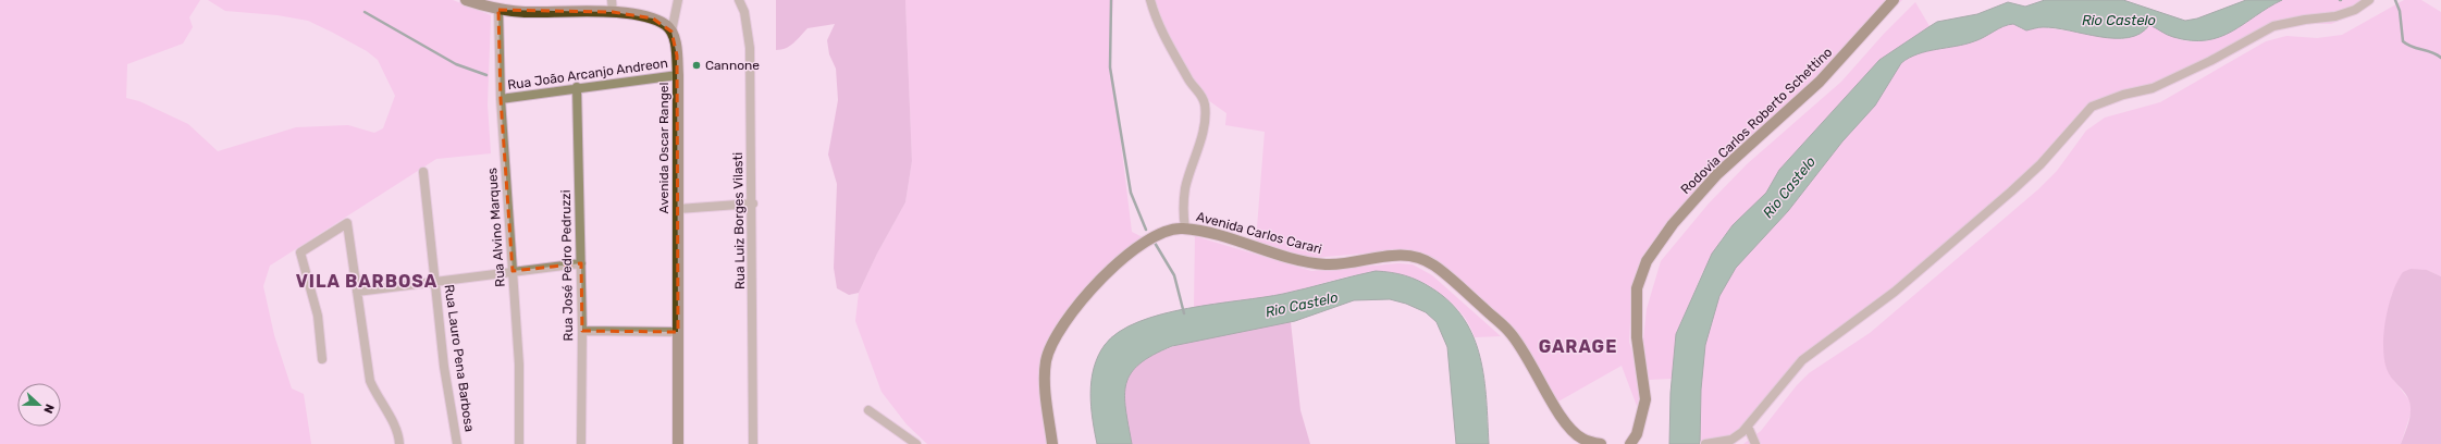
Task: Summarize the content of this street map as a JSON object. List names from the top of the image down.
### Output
{
  "streets": {
    "main road": ["Rodovia Carlos Roberto Schettino", "Avenida Oscar Rangel", "Avenida Carlos Carari"],
    "street": [
      "Rua João Arcanjo Andreon",
      "Rua Luiz Borges Vilasti",
      "Rua Alvino Marques",
      "Rua José Pedro Pedruzzi",
      "Rua Lauro Pena Barbosa"
    ]
  },
  "crossings": [
    ["Rua João Arcanjo Andreon", "Avenida Oscar Rangel"],
    ["Rua João Arcanjo Andreon", "Rua Alvino Marques"],
    ["Rua João Arcanjo Andreon", "Rua José Pedro Pedruzzi"]
  ],
  "districts": ["VILA BARBOSA", "GARAGE"],
  "water": ["Rio Castelo"],
  "places": ["Cannone"],
  "north": "right"
}
